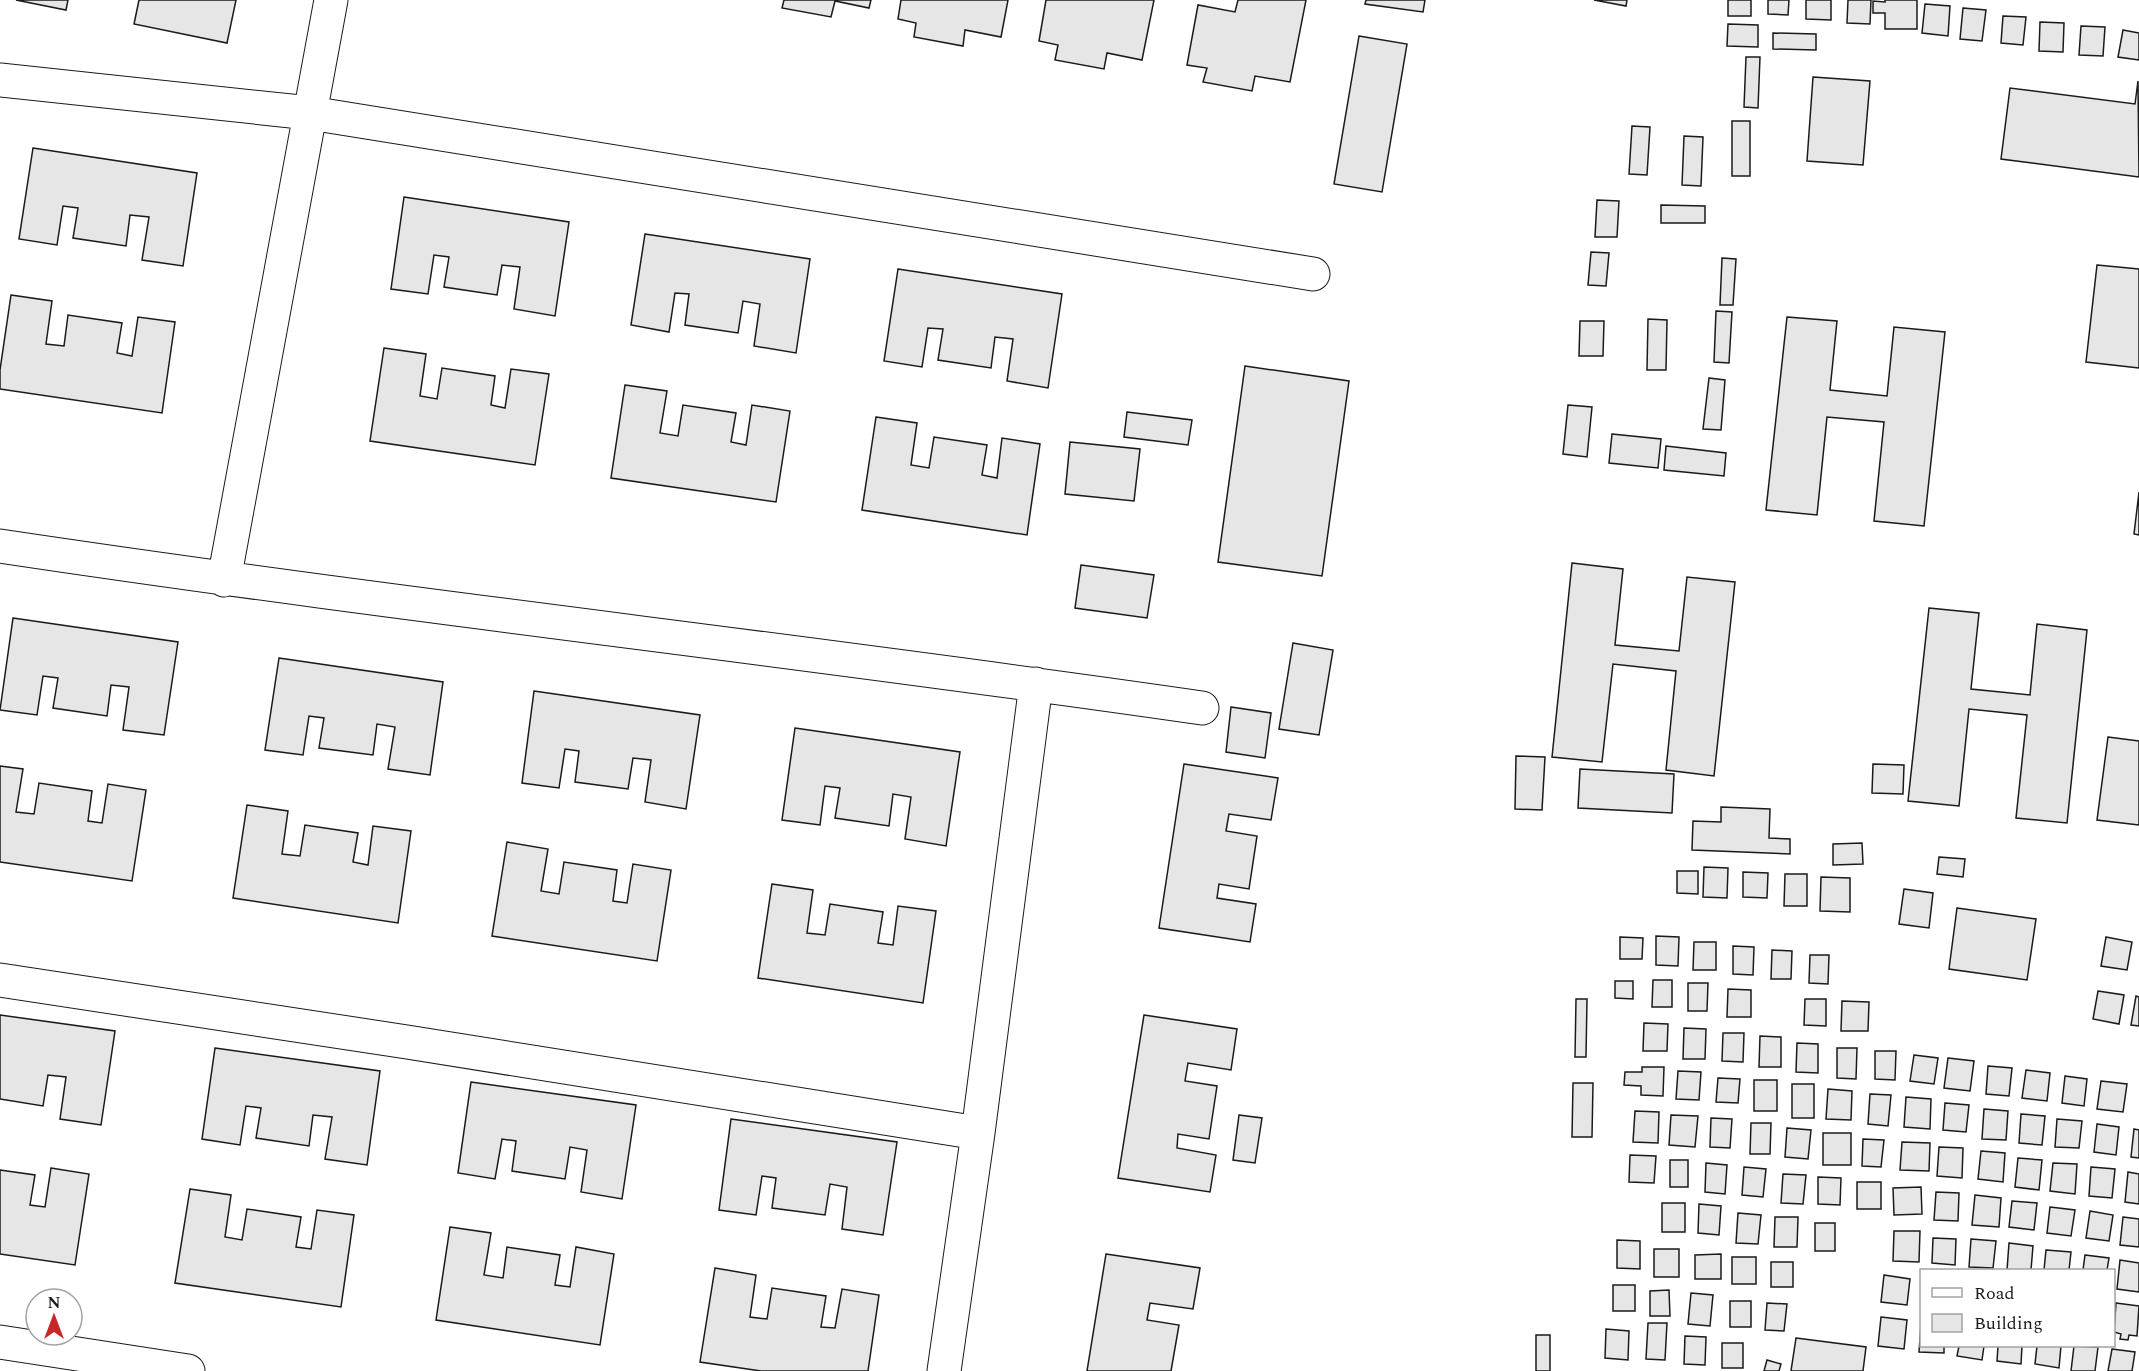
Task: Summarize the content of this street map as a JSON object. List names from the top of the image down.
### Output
{
  "legend": ["Road", "Building"],
  "north": "top"
}
